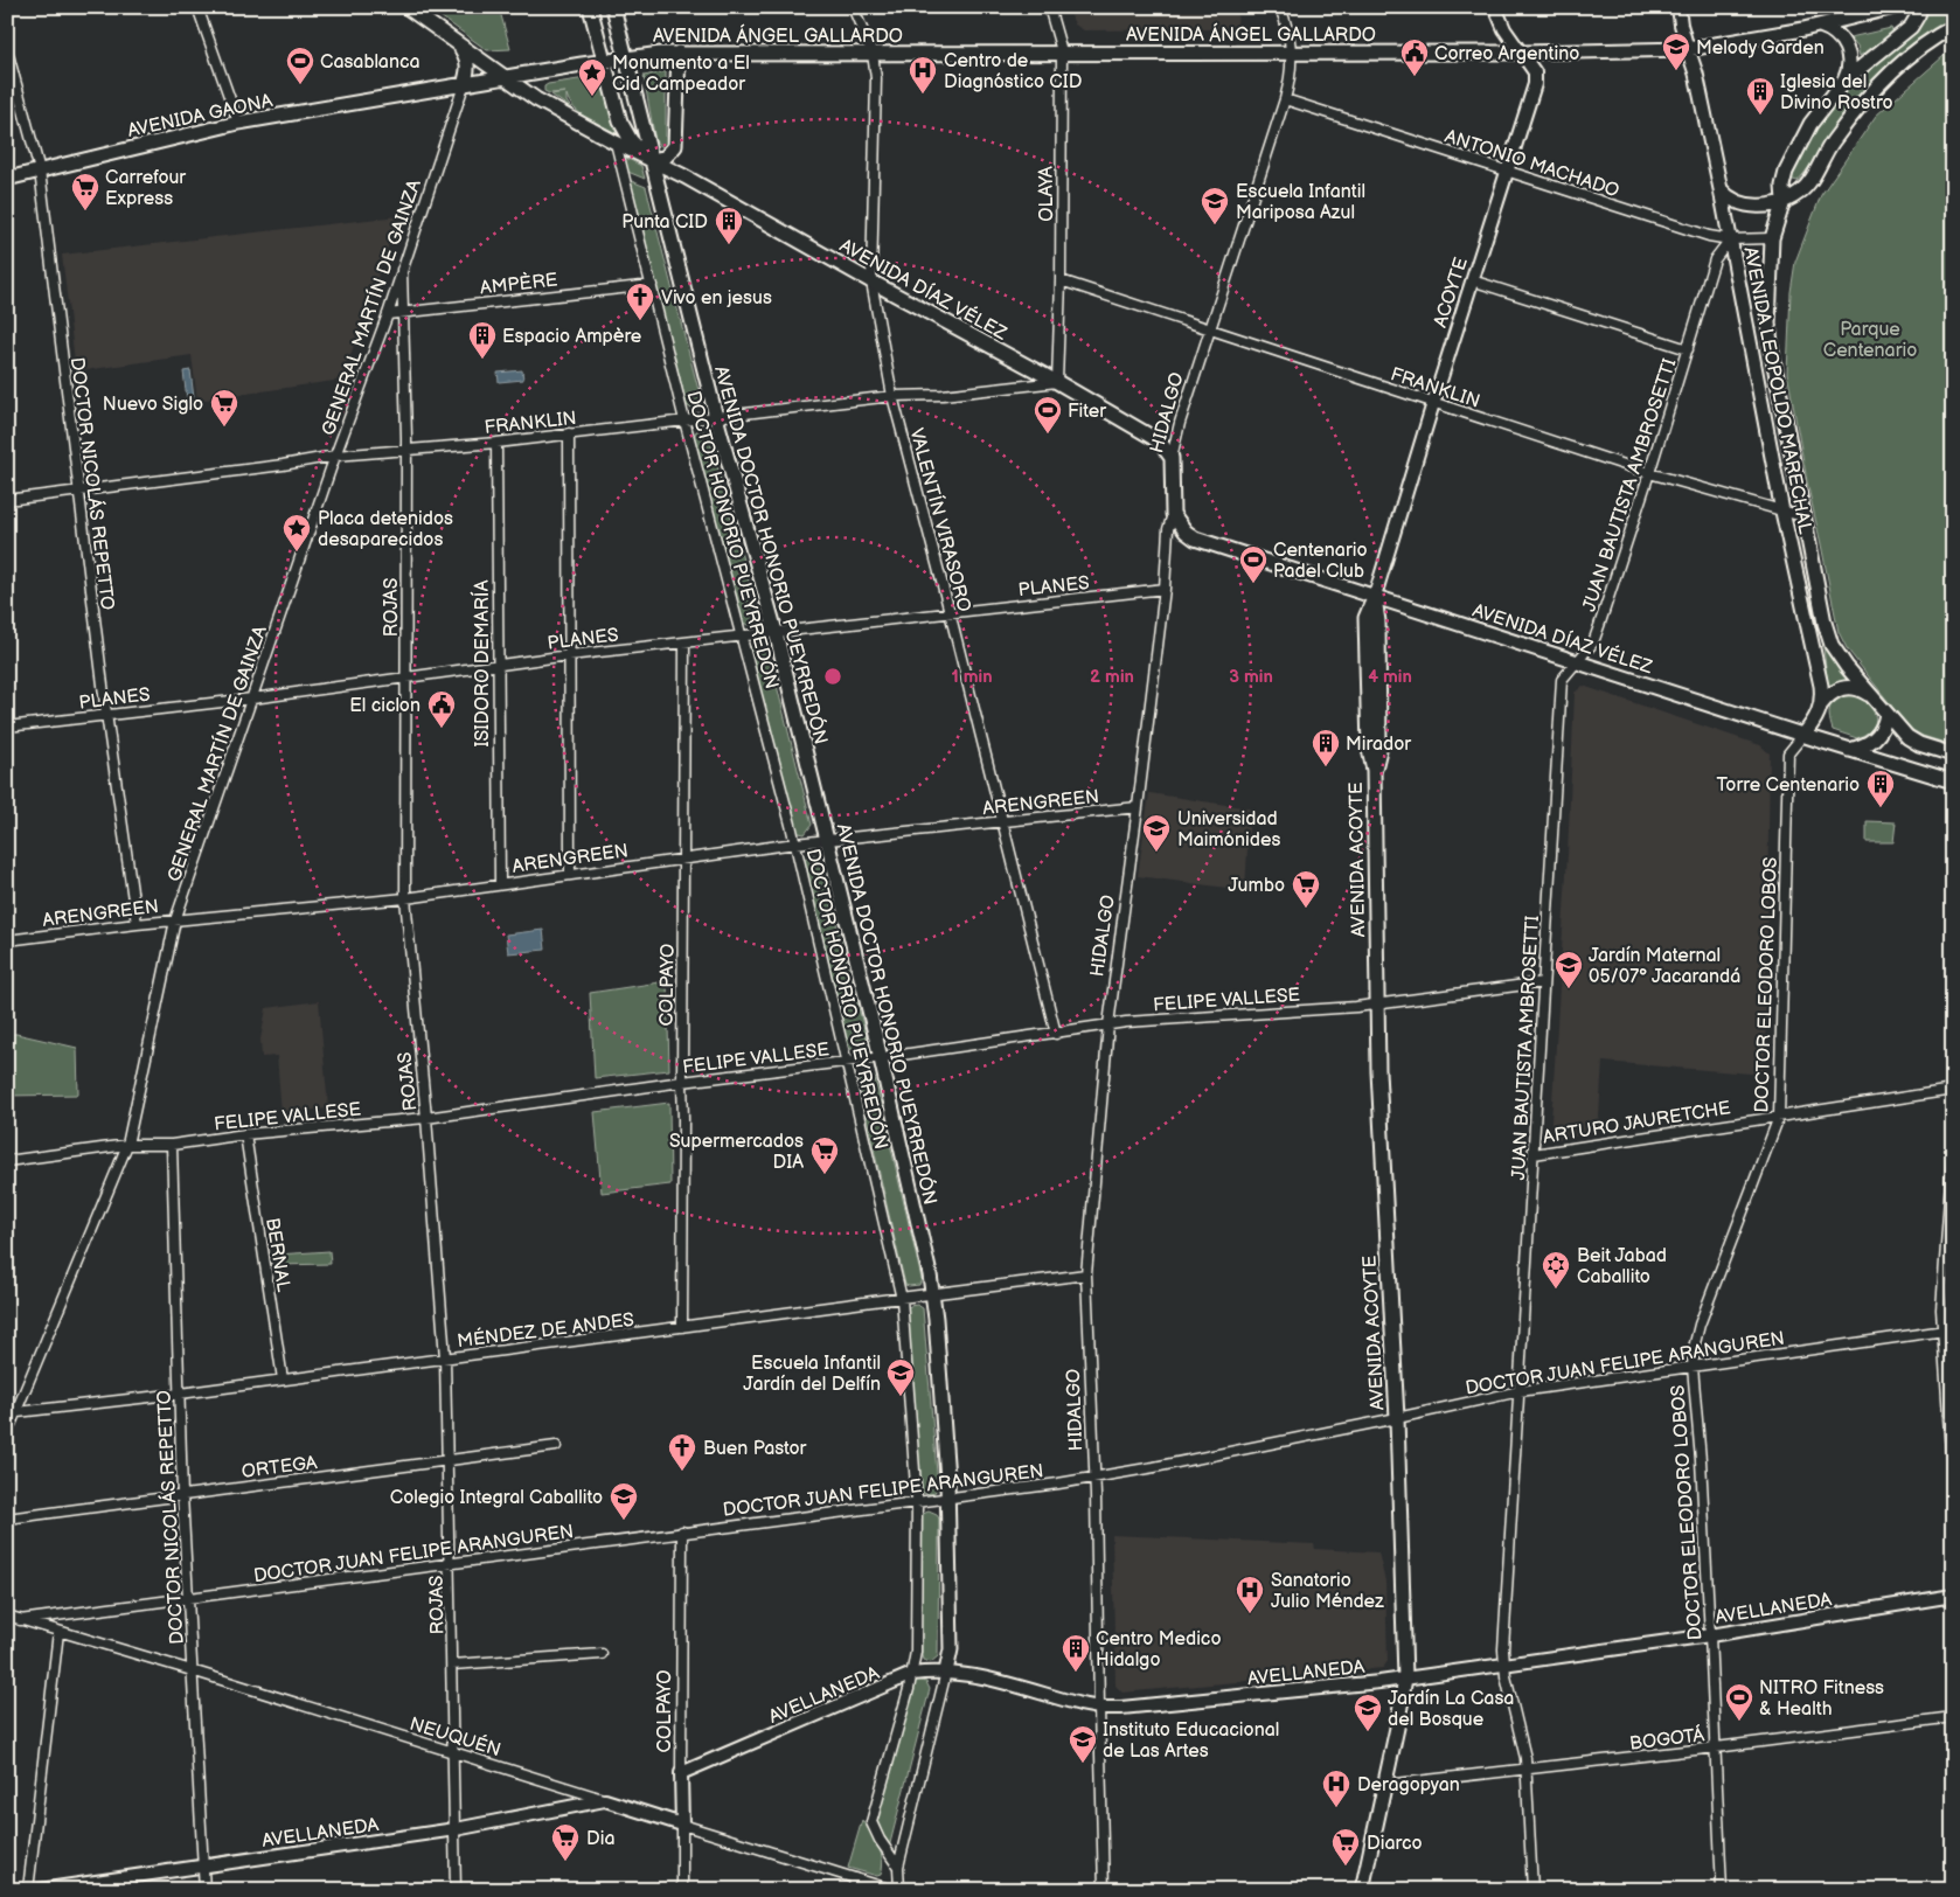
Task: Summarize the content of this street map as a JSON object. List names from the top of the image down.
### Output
{
  "streets": {
    "main road": [
      "AVENIDA ÁNGEL GALLARDO",
      "AVENIDA GAONA",
      "AVENIDA DÍAZ VÉLEZ",
      "AVENIDA LEOPOLDO MARECHAL",
      "HIDALGO",
      "AVENIDA DOCTOR HONORIO PUEYRREDÓN",
      "AVENIDA ACOYTE"
    ],
    "street": [
      "ANTONIO MACHADO",
      "OLAYA",
      "AMPÈRE",
      "ACOYTE",
      "GENERAL MARTÍN DE GAINZA",
      "FRANKLIN",
      "DOCTOR NICOLÁS REPETTO",
      "JUAN BAUTISTA AMBROSETTI",
      "VALENTÍN VIRASORO",
      "DOCTOR HONORIO PUEYRREDÓN",
      "PLANES",
      "ROJAS",
      "ISIDORO DEMARÍA",
      "ARENGREEN",
      "COLPAYO",
      "DOCTOR ELEODORO LOBOS",
      "FELIPE VALLESE",
      "ARTURO JAURETCHE",
      "BERNAL",
      "MÉNDEZ DE ANDES",
      "DOCTOR JUAN FELIPE ARANGUREN",
      "ORTEGA",
      "AVELLANEDA",
      "NEUQUÉN",
      "BOGOTÁ"
    ]
  },
  "crossings": [
    ["AVENIDA ÁNGEL GALLARDO", "AVENIDA GAONA"],
    ["AVENIDA ÁNGEL GALLARDO", "OLAYA"],
    ["AVENIDA ÁNGEL GALLARDO", "ACOYTE"],
    ["AVENIDA ÁNGEL GALLARDO", "AVENIDA LEOPOLDO MARECHAL"],
    ["AVENIDA ÁNGEL GALLARDO", "HIDALGO"],
    ["AVENIDA ÁNGEL GALLARDO", "VALENTÍN VIRASORO"],
    ["AVENIDA ÁNGEL GALLARDO", "AVENIDA DOCTOR HONORIO PUEYRREDÓN"],
    ["AVENIDA GAONA", "GENERAL MARTÍN DE GAINZA"],
    ["AVENIDA GAONA", "DOCTOR NICOLÁS REPETTO"],
    ["ANTONIO MACHADO", "ACOYTE"],
    ["ANTONIO MACHADO", "AVENIDA LEOPOLDO MARECHAL"],
    ["ANTONIO MACHADO", "HIDALGO"],
    ["ANTONIO MACHADO", "JUAN BAUTISTA AMBROSETTI"],
    ["OLAYA", "AVENIDA DÍAZ VÉLEZ"],
    ["OLAYA", "FRANKLIN"],
    ["AMPÈRE", "GENERAL MARTÍN DE GAINZA"],
    ["AMPÈRE", "DOCTOR HONORIO PUEYRREDÓN"],
    ["AMPÈRE", "ROJAS"],
    ["AVENIDA DÍAZ VÉLEZ", "ACOYTE"],
    ["AVENIDA DÍAZ VÉLEZ", "FRANKLIN"],
    ["AVENIDA DÍAZ VÉLEZ", "AVENIDA LEOPOLDO MARECHAL"],
    ["AVENIDA DÍAZ VÉLEZ", "HIDALGO"],
    ["AVENIDA DÍAZ VÉLEZ", "JUAN BAUTISTA AMBROSETTI"],
    ["AVENIDA DÍAZ VÉLEZ", "VALENTÍN VIRASORO"],
    ["AVENIDA DÍAZ VÉLEZ", "AVENIDA DOCTOR HONORIO PUEYRREDÓN"],
    ["AVENIDA DÍAZ VÉLEZ", "AVENIDA ACOYTE"],
    ["AVENIDA DÍAZ VÉLEZ", "DOCTOR ELEODORO LOBOS"],
    ["ACOYTE", "FRANKLIN"],
    ["ACOYTE", "AVENIDA ACOYTE"],
    ["GENERAL MARTÍN DE GAINZA", "FRANKLIN"],
    ["GENERAL MARTÍN DE GAINZA", "PLANES"],
    ["GENERAL MARTÍN DE GAINZA", "ROJAS"],
    ["GENERAL MARTÍN DE GAINZA", "ARENGREEN"],
    ["GENERAL MARTÍN DE GAINZA", "FELIPE VALLESE"],
    ["GENERAL MARTÍN DE GAINZA", "MÉNDEZ DE ANDES"],
    ["FRANKLIN", "AVENIDA LEOPOLDO MARECHAL"],
    ["FRANKLIN", "HIDALGO"],
    ["FRANKLIN", "DOCTOR NICOLÁS REPETTO"],
    ["FRANKLIN", "JUAN BAUTISTA AMBROSETTI"],
    ["FRANKLIN", "VALENTÍN VIRASORO"],
    ["FRANKLIN", "DOCTOR HONORIO PUEYRREDÓN"],
    ["FRANKLIN", "AVENIDA DOCTOR HONORIO PUEYRREDÓN"],
    ["FRANKLIN", "ROJAS"],
    ["FRANKLIN", "ISIDORO DEMARÍA"],
    ["AVENIDA LEOPOLDO MARECHAL", "JUAN BAUTISTA AMBROSETTI"],
    ["AVENIDA LEOPOLDO MARECHAL", "DOCTOR ELEODORO LOBOS"],
    ["HIDALGO", "PLANES"],
    ["HIDALGO", "ARENGREEN"],
    ["HIDALGO", "FELIPE VALLESE"],
    ["HIDALGO", "MÉNDEZ DE ANDES"],
    ["HIDALGO", "DOCTOR JUAN FELIPE ARANGUREN"],
    ["HIDALGO", "AVELLANEDA"],
    ["DOCTOR NICOLÁS REPETTO", "PLANES"],
    ["DOCTOR NICOLÁS REPETTO", "ARENGREEN"],
    ["DOCTOR NICOLÁS REPETTO", "FELIPE VALLESE"],
    ["DOCTOR NICOLÁS REPETTO", "MÉNDEZ DE ANDES"],
    ["DOCTOR NICOLÁS REPETTO", "DOCTOR JUAN FELIPE ARANGUREN"],
    ["DOCTOR NICOLÁS REPETTO", "ORTEGA"],
    ["DOCTOR NICOLÁS REPETTO", "AVELLANEDA"],
    ["DOCTOR NICOLÁS REPETTO", "NEUQUÉN"],
    ["JUAN BAUTISTA AMBROSETTI", "FELIPE VALLESE"],
    ["JUAN BAUTISTA AMBROSETTI", "ARTURO JAURETCHE"],
    ["JUAN BAUTISTA AMBROSETTI", "DOCTOR JUAN FELIPE ARANGUREN"],
    ["JUAN BAUTISTA AMBROSETTI", "AVELLANEDA"],
    ["JUAN BAUTISTA AMBROSETTI", "BOGOTÁ"],
    ["VALENTÍN VIRASORO", "PLANES"],
    ["VALENTÍN VIRASORO", "ARENGREEN"],
    ["VALENTÍN VIRASORO", "FELIPE VALLESE"],
    ["DOCTOR HONORIO PUEYRREDÓN", "AVENIDA DOCTOR HONORIO PUEYRREDÓN"],
    ["DOCTOR HONORIO PUEYRREDÓN", "PLANES"],
    ["DOCTOR HONORIO PUEYRREDÓN", "ARENGREEN"],
    ["DOCTOR HONORIO PUEYRREDÓN", "FELIPE VALLESE"],
    ["DOCTOR HONORIO PUEYRREDÓN", "MÉNDEZ DE ANDES"],
    ["DOCTOR HONORIO PUEYRREDÓN", "DOCTOR JUAN FELIPE ARANGUREN"],
    ["DOCTOR HONORIO PUEYRREDÓN", "AVELLANEDA"],
    ["AVENIDA DOCTOR HONORIO PUEYRREDÓN", "PLANES"],
    ["AVENIDA DOCTOR HONORIO PUEYRREDÓN", "ARENGREEN"],
    ["AVENIDA DOCTOR HONORIO PUEYRREDÓN", "FELIPE VALLESE"],
    ["AVENIDA DOCTOR HONORIO PUEYRREDÓN", "MÉNDEZ DE ANDES"],
    ["AVENIDA DOCTOR HONORIO PUEYRREDÓN", "DOCTOR JUAN FELIPE ARANGUREN"],
    ["AVENIDA DOCTOR HONORIO PUEYRREDÓN", "AVELLANEDA"],
    ["PLANES", "ROJAS"],
    ["PLANES", "ISIDORO DEMARÍA"],
    ["PLANES", "COLPAYO"],
    ["ROJAS", "ARENGREEN"],
    ["ROJAS", "FELIPE VALLESE"],
    ["ROJAS", "MÉNDEZ DE ANDES"],
    ["ROJAS", "DOCTOR JUAN FELIPE ARANGUREN"],
    ["ROJAS", "ORTEGA"],
    ["ROJAS", "AVELLANEDA"],
    ["ROJAS", "NEUQUÉN"],
    ["ISIDORO DEMARÍA", "ARENGREEN"],
    ["ARENGREEN", "COLPAYO"],
    ["AVENIDA ACOYTE", "FELIPE VALLESE"],
    ["AVENIDA ACOYTE", "DOCTOR JUAN FELIPE ARANGUREN"],
    ["AVENIDA ACOYTE", "AVELLANEDA"],
    ["AVENIDA ACOYTE", "BOGOTÁ"],
    ["COLPAYO", "FELIPE VALLESE"],
    ["COLPAYO", "MÉNDEZ DE ANDES"],
    ["COLPAYO", "DOCTOR JUAN FELIPE ARANGUREN"],
    ["COLPAYO", "AVELLANEDA"],
    ["COLPAYO", "NEUQUÉN"],
    ["DOCTOR ELEODORO LOBOS", "ARTURO JAURETCHE"],
    ["DOCTOR ELEODORO LOBOS", "DOCTOR JUAN FELIPE ARANGUREN"],
    ["DOCTOR ELEODORO LOBOS", "AVELLANEDA"],
    ["DOCTOR ELEODORO LOBOS", "BOGOTÁ"],
    ["FELIPE VALLESE", "BERNAL"],
    ["BERNAL", "MÉNDEZ DE ANDES"],
    ["DOCTOR JUAN FELIPE ARANGUREN", "NEUQUÉN"],
    ["AVELLANEDA", "NEUQUÉN"]
  ],
  "parks": ["Parque Centenario"],
  "places": {
    "school or university": [
      "Melody Garden",
      "Escuela Infantil Mariposa Azul",
      "Universidad Maimónides",
      "Jardín Maternal 05/07° Jacarandá",
      "Escuela Infantil Jardín del Delfín",
      "Colegio Integral Caballito",
      "Jardín La Casa del Bosque",
      "Instituto Educacional de Las Artes"
    ],
    "public building": ["Correo Argentino", "El ciclon"],
    "sports": [
      "Casablanca",
      "Fiter",
      "Centenario Padel Club",
      "NITRO Fitness & Health"
    ],
    "hospital": ["Centro de Diagnóstico CID", "Sanatorio Julio Méndez", "Deragopyan"],
    "place": ["Monumento a El Cid Campeador", "Placa detenidos desaparecidos"],
    "building": [
      "Iglesia del Divino Rostro",
      "Punta CID",
      "Espacio Ampère",
      "Mirador",
      "Torre Centenario",
      "Centro Medico Hidalgo"
    ],
    "supermarket": [
      "Carrefour Express",
      "Nuevo Siglo",
      "Jumbo",
      "Supermercados DIA",
      "Dia",
      "Diarco"
    ],
    "church": ["Vivo en jesus", "Buen Pastor"],
    "synagogue": ["Beit Jabad Caballito"]
  },
  "rings": [
    "1 min",
    "2 min",
    "3 min",
    "4 min"
  ]
}
